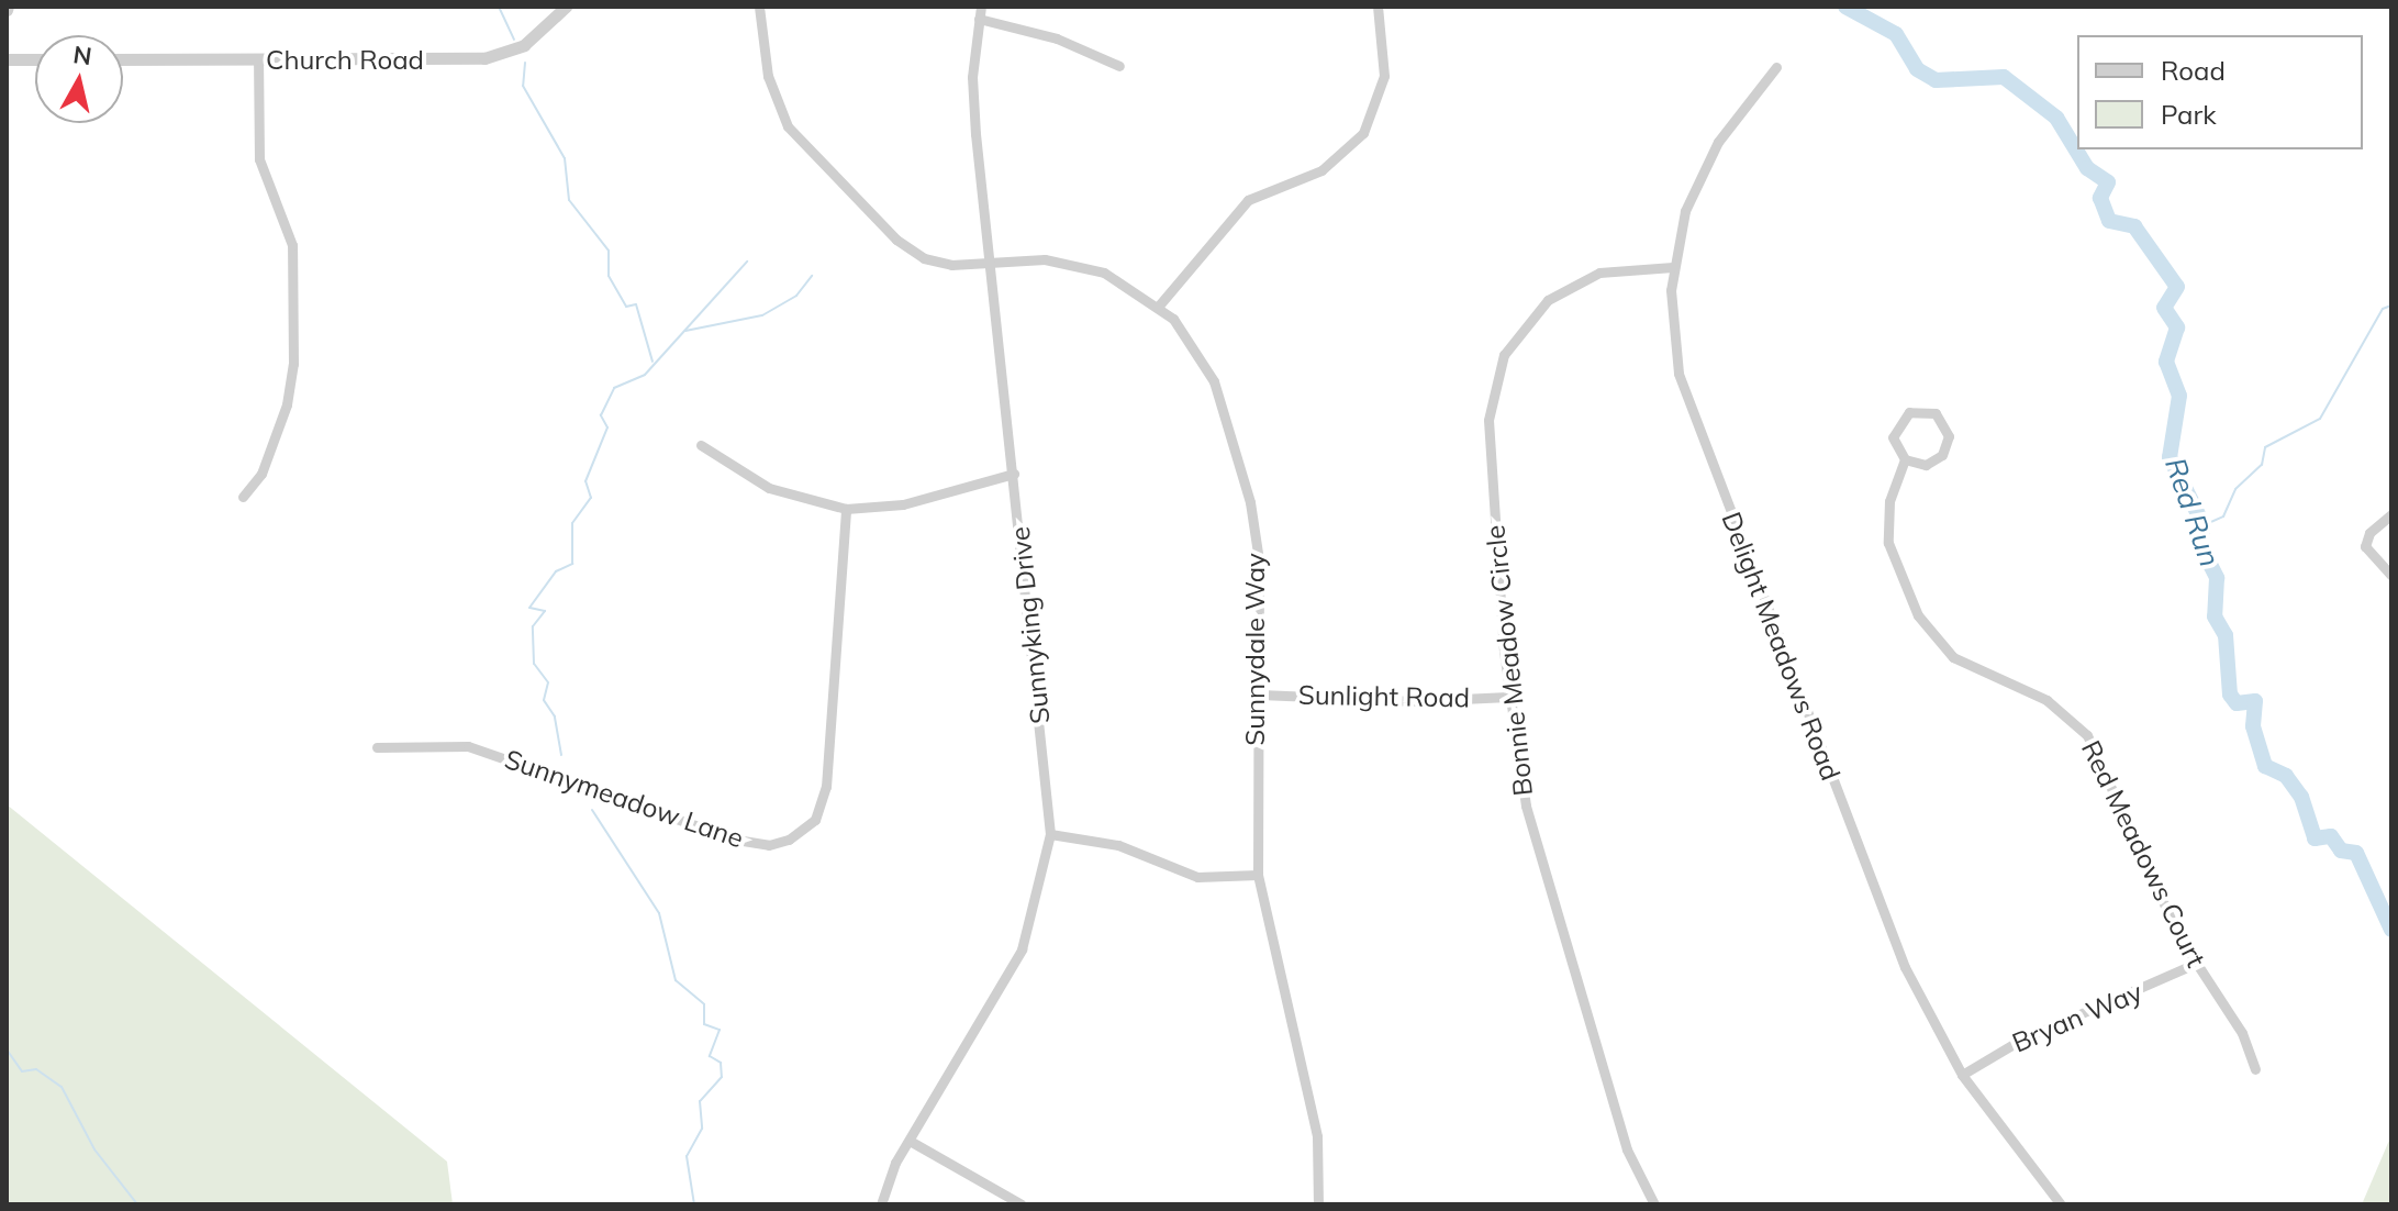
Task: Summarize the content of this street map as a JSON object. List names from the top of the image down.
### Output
{
  "streets": {
    "street": [
      "Church Road",
      "Sunnyking Drive",
      "Delight Meadows Road",
      "Sunnydale Way",
      "Bonnie Meadow Circle",
      "Sunlight Road",
      "Sunnymeadow Lane",
      "Red Meadows Court",
      "Bryan Way"
    ]
  },
  "crossings": [
    ["Sunnyking Drive", "Sunnydale Way"],
    ["Delight Meadows Road", "Bonnie Meadow Circle"],
    ["Delight Meadows Road", "Bryan Way"],
    ["Sunnydale Way", "Sunlight Road"],
    ["Bonnie Meadow Circle", "Sunlight Road"],
    ["Red Meadows Court", "Bryan Way"]
  ],
  "water": ["Red Run"],
  "legend": ["Road", "Park"],
  "north": "top"
}
